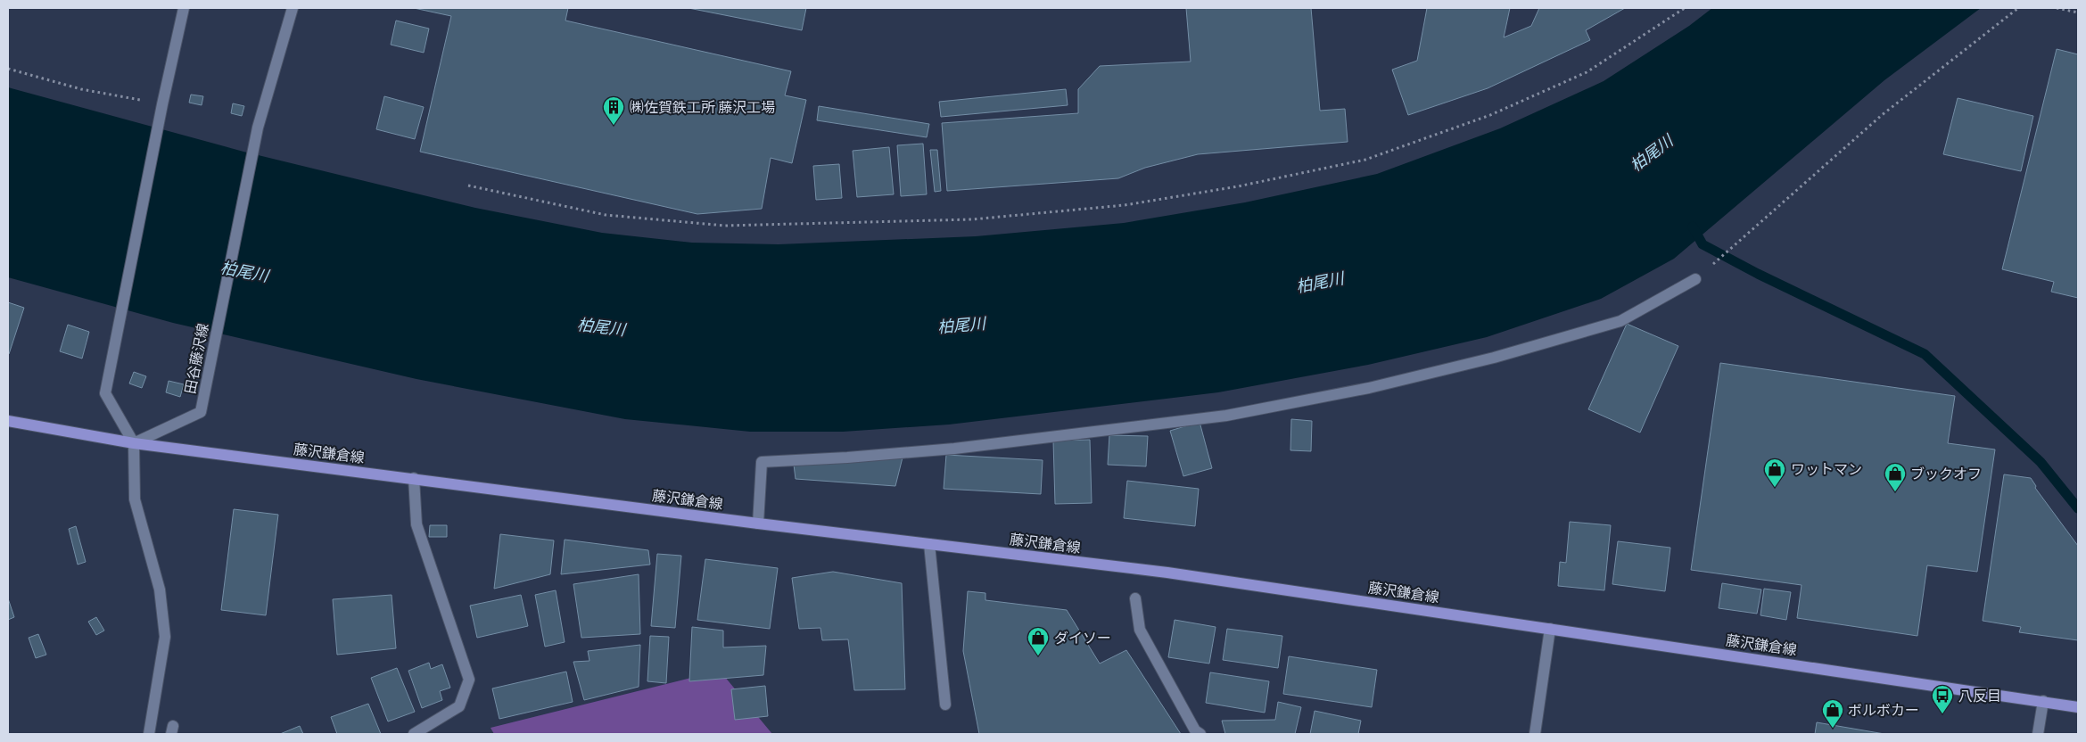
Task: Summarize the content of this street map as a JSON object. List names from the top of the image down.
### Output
{
  "streets": {
    "main road": ["田谷藤沢線", "藤沢鎌倉線"]
  },
  "crossings": [
    ["田谷藤沢線", "藤沢鎌倉線"]
  ],
  "water": ["柏尾川"],
  "places": {
    "building": ["㈱佐賀鉄工所 藤沢工場"],
    "shop": [
      "ワットマン",
      "ブックオフ",
      "ダイソー",
      "ボルボカー"
    ],
    "bus stop": ["八反目"]
  }
}
